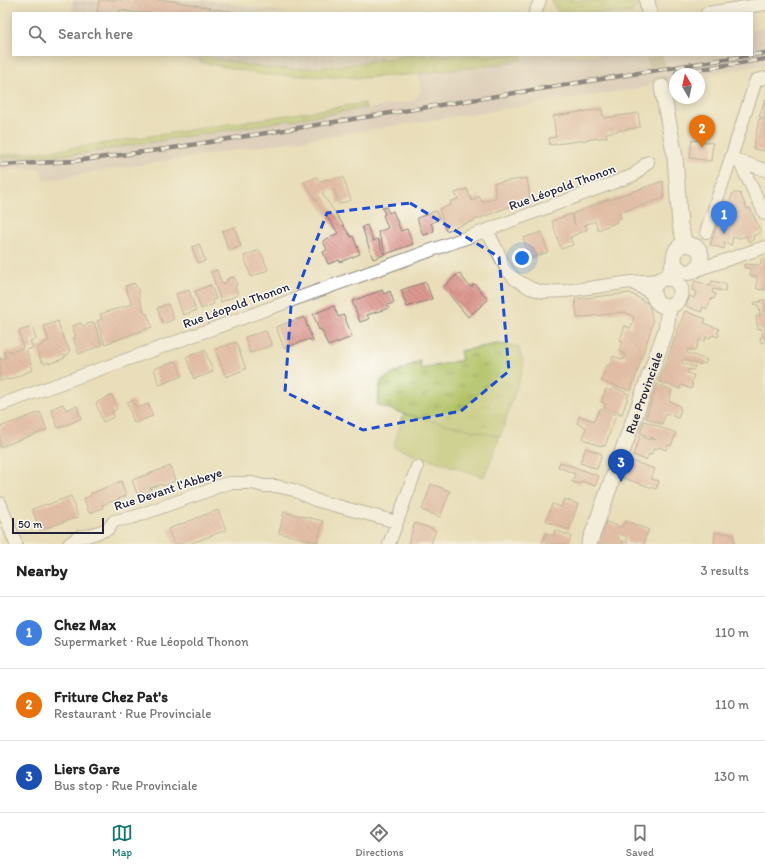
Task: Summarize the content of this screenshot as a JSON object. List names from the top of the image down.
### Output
{
  "streets": {
    "main road": ["Rue Provinciale"],
    "street": ["Rue Léopold Thonon", "Rue Devant l'Abbeye"]
  },
  "scale_bar": "50 m",
  "north": "top",
  "page": {
    "search": "Search here",
    "pins": ["2", "1", "3"],
    "scale": "50 m",
    "heading": ["Nearby", "3 results"],
    "list": [
      {
        "mark": "1",
        "name": "Chez Max",
        "note": "Supermarket · Rue Léopold Thonon",
        "value": "110 m"
      },
      {
        "mark": "2",
        "name": "Friture Chez Pat's",
        "note": "Restaurant · Rue Provinciale",
        "value": "110 m"
      },
      {
        "mark": "3",
        "name": "Liers Gare",
        "note": "Bus stop · Rue Provinciale",
        "value": "130 m"
      }
    ],
    "nav": ["Map", "Directions", "Saved"]
  }
}
